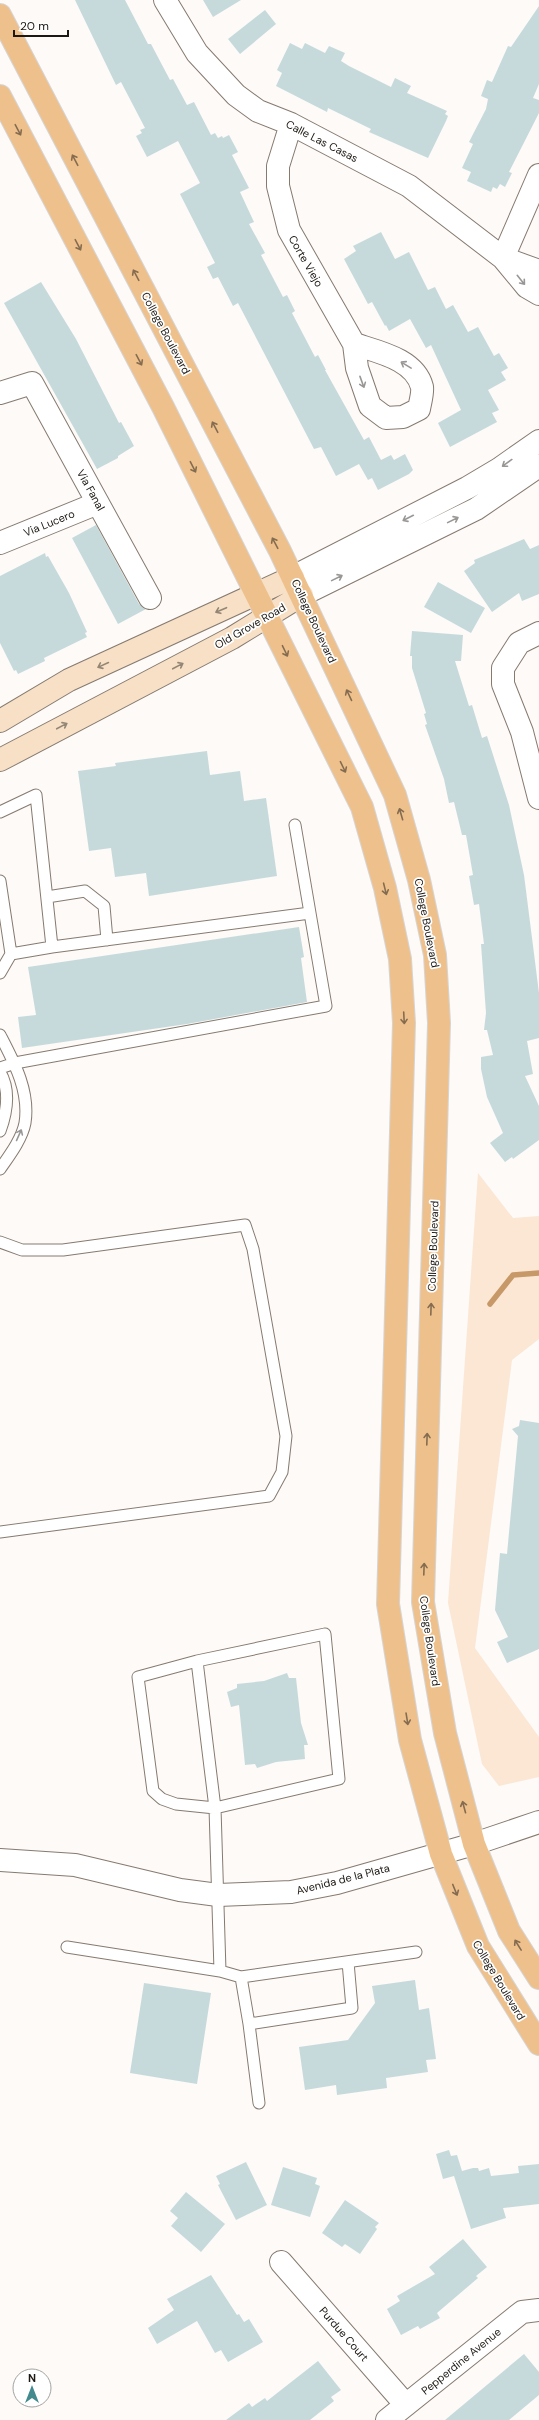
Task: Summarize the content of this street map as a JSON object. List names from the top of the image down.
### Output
{
  "streets": {
    "main road": ["College Boulevard", "Old Grove Road"],
    "street": [
      "Calle Las Casas",
      "Corte Viejo",
      "Via Fanal",
      "Via Lucero",
      "Avenida de la Plata",
      "Purdue Court",
      "Pepperdine Avenue"
    ]
  },
  "crossings": [
    ["Calle Las Casas", "Corte Viejo"],
    ["College Boulevard", "Old Grove Road"],
    ["College Boulevard", "Avenida de la Plata"],
    ["Via Fanal", "Via Lucero"],
    ["Purdue Court", "Pepperdine Avenue"]
  ],
  "scale_bar": "20 m",
  "north": "top"
}
